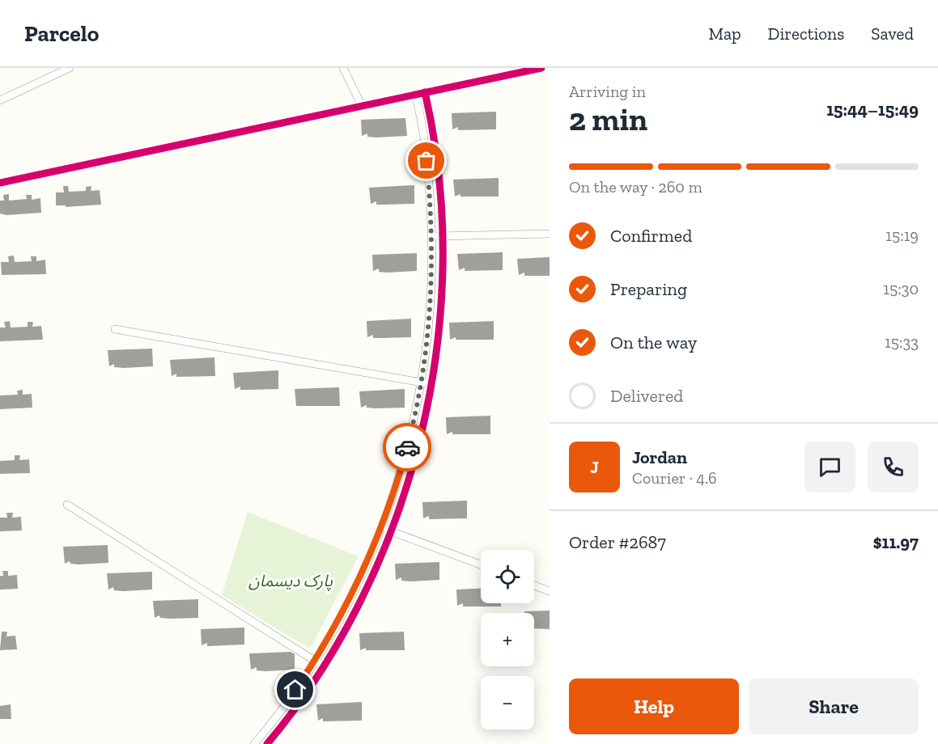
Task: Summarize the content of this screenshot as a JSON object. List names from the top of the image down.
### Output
{
  "parks": ["پارک دیسمان"],
  "page": {
    "header": "Parcelo",
    "nav": ["Map", "Directions", "Saved"],
    "heading": ["2 min", "Arriving in", "15:44–15:49"],
    "panel": [
      "Jordan",
      "Courier · 4.6",
      "Order #2687",
      "$11.97"
    ],
    "bar": "On the way · 260 m",
    "list": [
      ["Confirmed", "15:19"],
      ["Preparing", "15:30"],
      ["On the way", "15:33"],
      "Delivered"
    ],
    "round": "J",
    "map_buttons": ["+", "−"],
    "buttons": ["Help", "Share"]
  }
}
